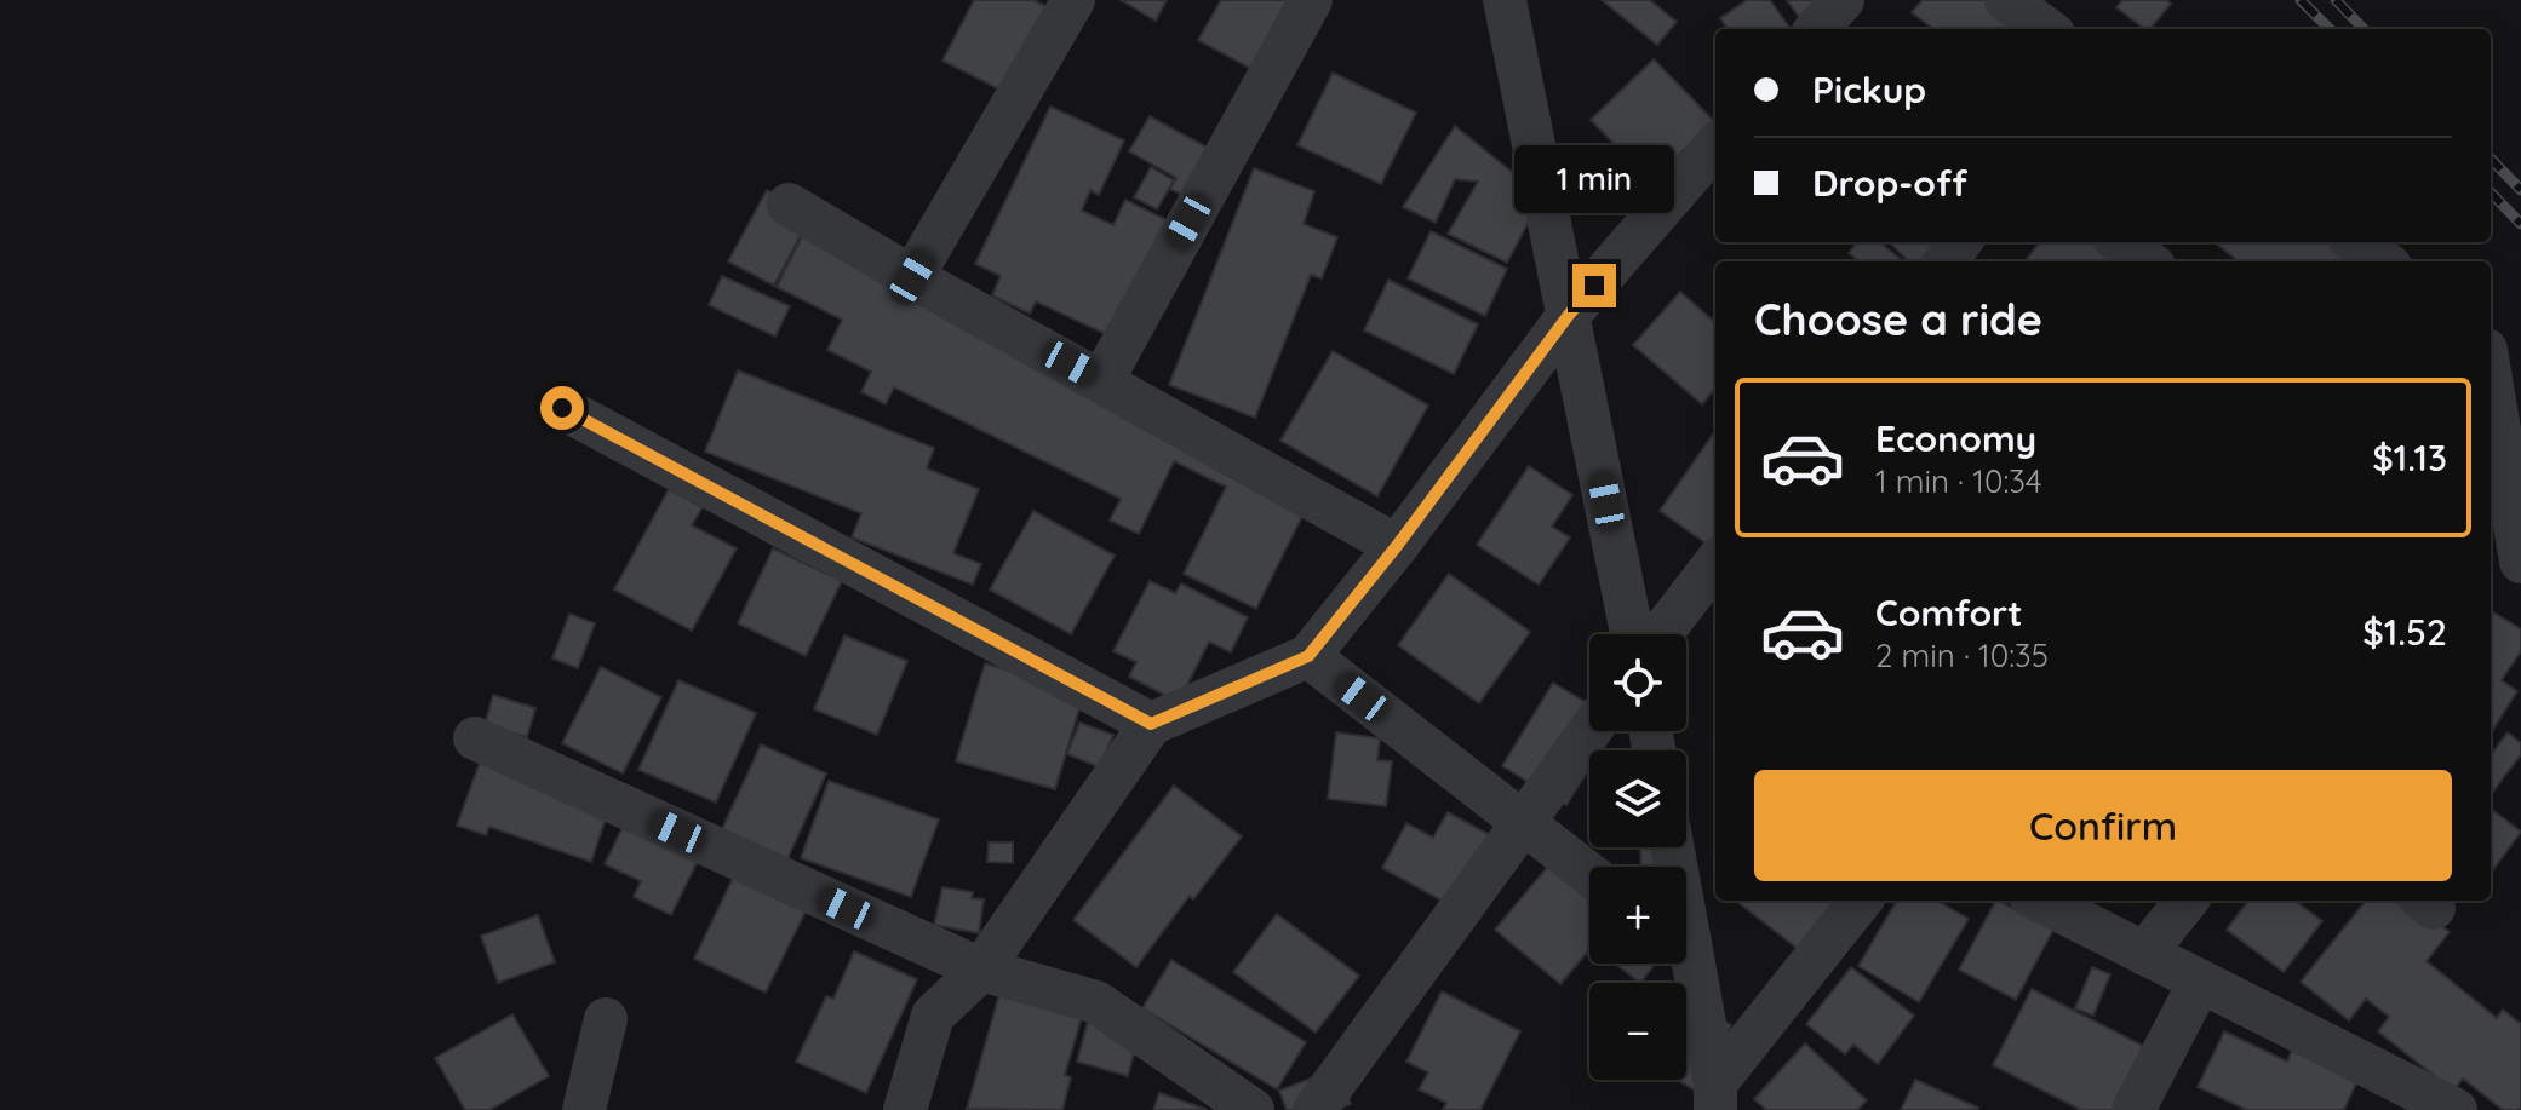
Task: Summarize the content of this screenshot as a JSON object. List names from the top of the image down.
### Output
{
  "page": {
    "banner": ["Pickup", "Drop-off"],
    "bubble": "1 min",
    "heading": "Choose a ride",
    "list": [
      {
        "name": "Economy",
        "note": "1 min · 10:34",
        "value": "$1.13"
      },
      {
        "name": "Comfort",
        "note": "2 min · 10:35",
        "value": "$1.52"
      }
    ],
    "map_buttons": ["+", "−"],
    "buttons": "Confirm"
  }
}
